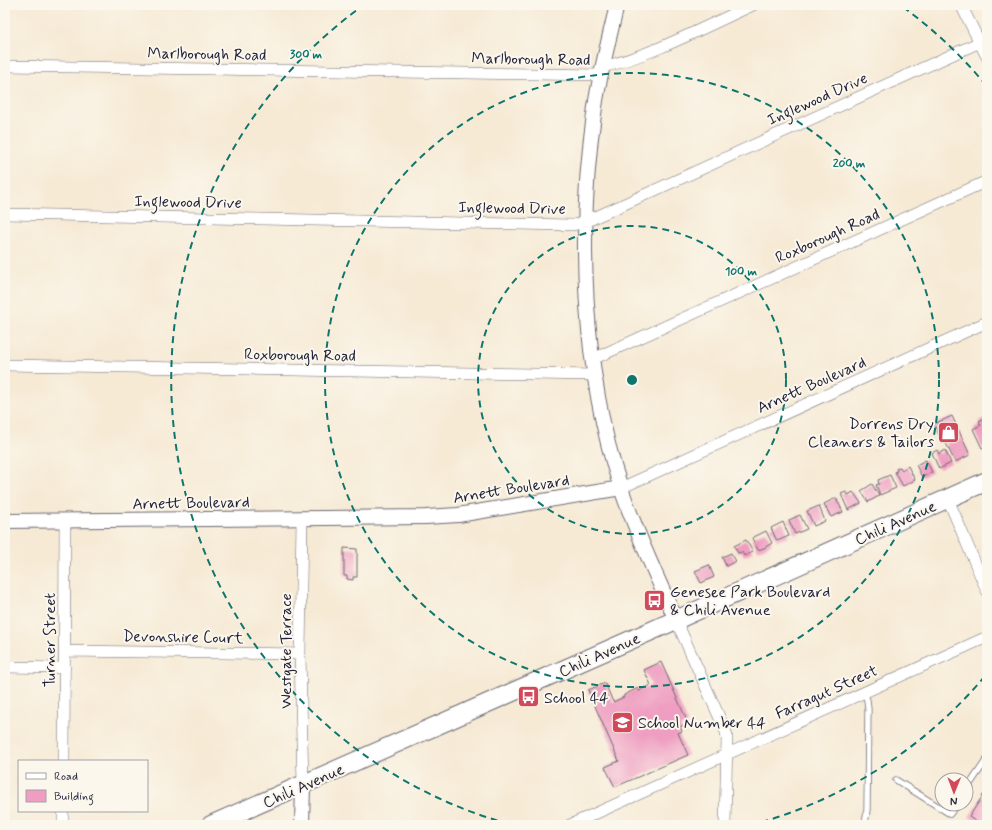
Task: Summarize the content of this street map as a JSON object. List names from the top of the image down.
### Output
{
  "streets": {
    "main road": ["Chili Avenue"],
    "street": [
      "Marlborough Road",
      "Inglewood Drive",
      "Roxborough Road",
      "Arnett Boulevard",
      "Devonshire Court",
      "Turner Street",
      "Westgate Terrace",
      "Farragut Street"
    ]
  },
  "crossings": [
    ["Arnett Boulevard", "Turner Street"],
    ["Arnett Boulevard", "Westgate Terrace"],
    ["Chili Avenue", "Westgate Terrace"],
    ["Devonshire Court", "Turner Street"],
    ["Devonshire Court", "Westgate Terrace"]
  ],
  "places": {
    "shop": ["Dorrens Dry Cleaners & Tailors"],
    "bus stop": ["Genesee Park Boulevard & Chili Avenue", "School 44"],
    "school or university": ["School Number 44"]
  },
  "legend": ["Road", "Building"],
  "north": "bottom",
  "rings": ["300 m", "200 m", "100 m"]
}
